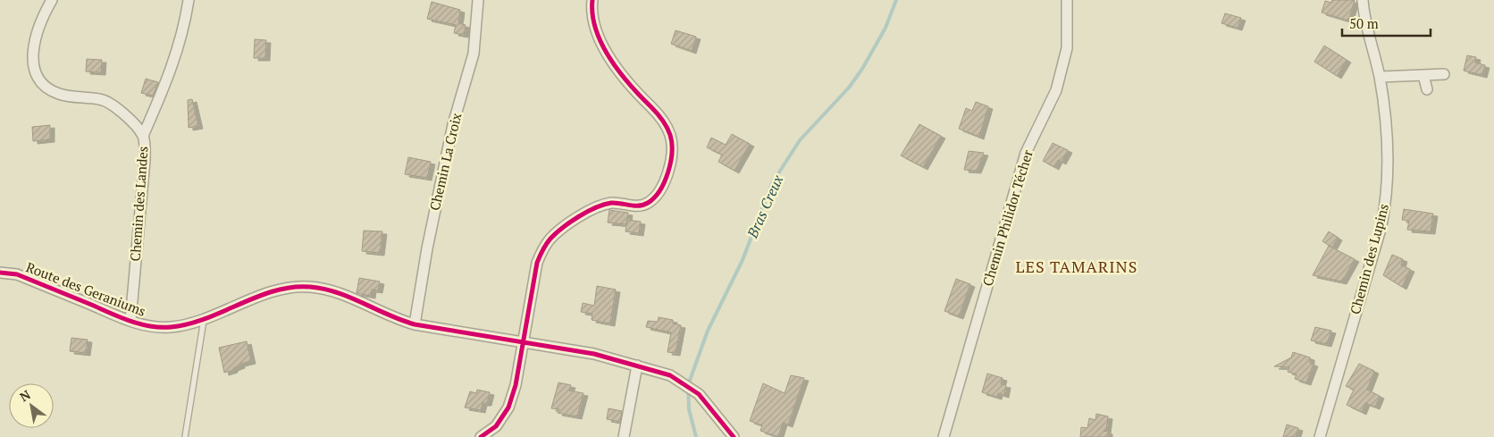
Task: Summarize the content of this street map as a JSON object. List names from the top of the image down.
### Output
{
  "streets": {
    "street": [
      "Chemin La Croix",
      "Chemin des Landes",
      "Chemin Philidor Técher",
      "Chemin des Lupins",
      "Route des Geraniums"
    ]
  },
  "crossings": [
    ["Chemin La Croix", "Route des Geraniums"],
    ["Chemin des Landes", "Route des Geraniums"]
  ],
  "districts": ["LES TAMARINS"],
  "water": ["Bras Creux"],
  "scale_bar": "50 m",
  "north": "top left"
}
